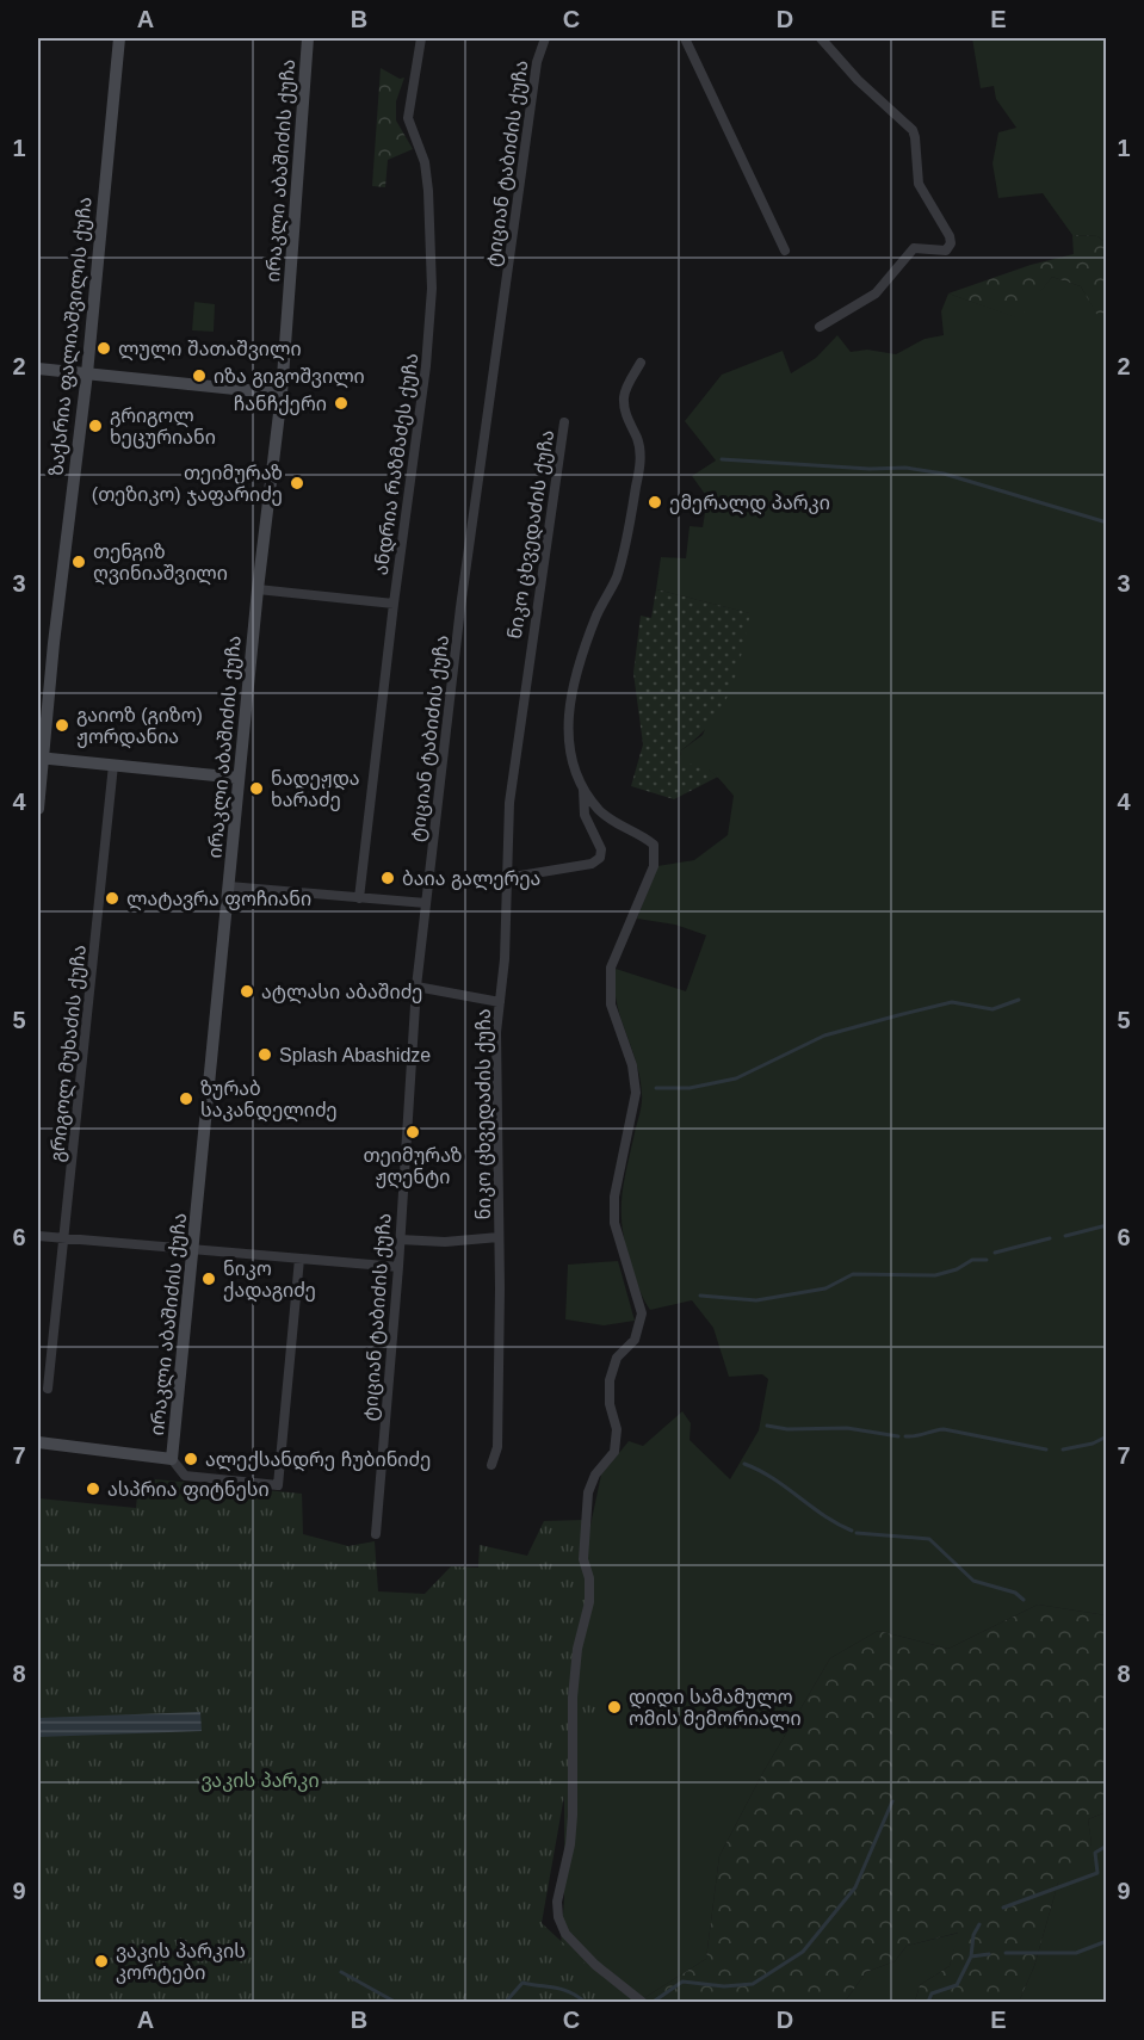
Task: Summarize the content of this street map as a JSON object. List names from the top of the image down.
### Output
{
  "streets": {
    "street": [
      "ტიციან ტაბიძის ქუჩა",
      "ირაკლი აბაშიძის ქუჩა",
      "ზაქარია ფალიაშვილის ქუჩა",
      "ანდრია რაზმაძეს ქუჩა",
      "ნიკო ცხვედაძის ქუჩა",
      "გრიგოლ მუხაძის ქუჩა"
    ]
  },
  "parks": ["ვაკის პარკი"],
  "places": [
    "ლული შათაშვილი",
    "იზა გიგოშვილი",
    "ჩანჩქერი",
    "გრიგოლ ხეცურიანი",
    "თეიმურაზ (თეზიკო) ჯაფარიძე",
    "ემერალდ პარკი",
    "თენგიზ ღვინიაშვილი",
    "გაიოზ (გიზო) ჟორდანია",
    "ნადეჟდა ხარაძე",
    "ბაია გალერეა",
    "ლატავრა ფოჩიანი",
    "ატლასი აბაშიძე",
    "Splash Abashidze",
    "ზურაბ საკანდელიძე",
    "თეიმურაზ ჟღენტი",
    "ნიკო ქადაგიძე",
    "ალექსანდრე ჩუბინიძე",
    "ასპრია ფიტნესი",
    "დიდი სამამულო ომის მემორიალი",
    "ვაკის პარკის კორტები"
  ],
  "grid": {
    "columns": [
      "A",
      "B",
      "C",
      "D",
      "E"
    ],
    "rows": [
      "1",
      "2",
      "3",
      "4",
      "5",
      "6",
      "7",
      "8",
      "9"
    ]
  }
}
